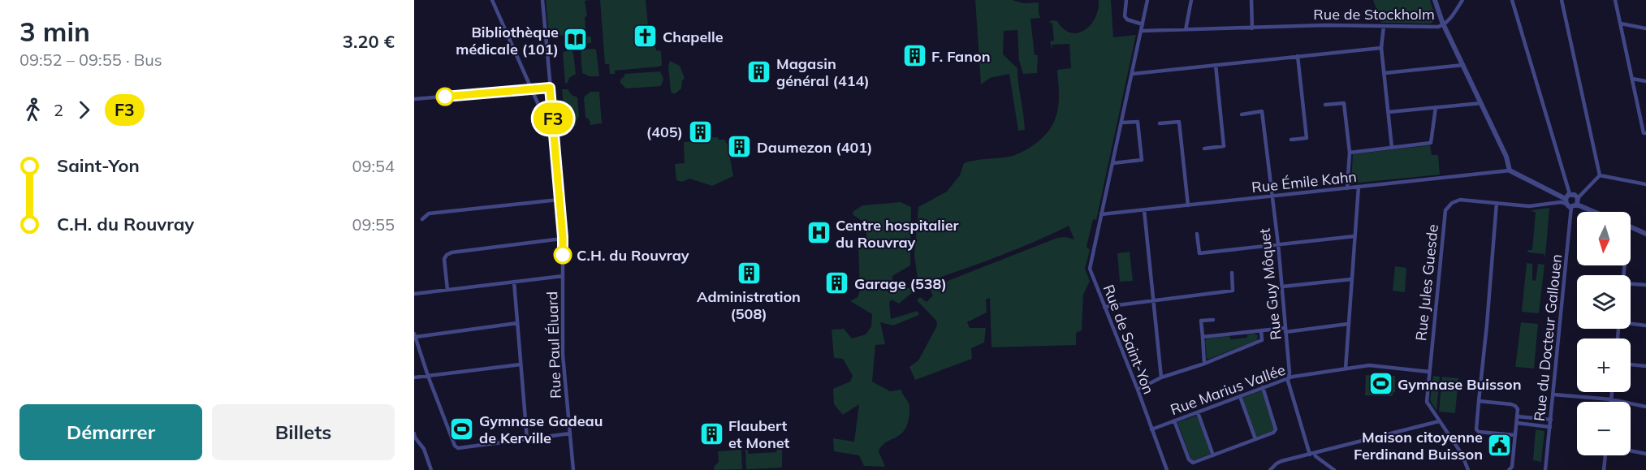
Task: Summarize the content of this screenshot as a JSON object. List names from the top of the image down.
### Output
{
  "streets": {
    "street": [
      "Rue de Stockholm",
      "Rue Émile Kahn",
      "Rue Jules Guesde",
      "Rue Guy Môquet",
      "Rue du Docteur Gallouen",
      "Rue de Saint-Yon",
      "Rue Paul Éluard",
      "Rue Marius Vallée"
    ]
  },
  "crossings": [
    ["Rue de Stockholm", "Rue Émile Kahn"],
    ["Rue de Stockholm", "Rue de Saint-Yon"],
    ["Rue Émile Kahn", "Rue Guy Môquet"],
    ["Rue Émile Kahn", "Rue de Saint-Yon"],
    ["Rue Jules Guesde", "Rue Marius Vallée"],
    ["Rue Guy Môquet", "Rue Marius Vallée"],
    ["Rue de Saint-Yon", "Rue Marius Vallée"]
  ],
  "places": {
    "church": ["Chapelle"],
    "library": ["Bibliothèque médicale (101)"],
    "building": [
      "F. Fanon",
      "Magasin général (414)",
      "(405)",
      "Daumezon (401)",
      "Administration (508)",
      "Garage (538)",
      "Flaubert et Monet"
    ],
    "hospital": ["Centre hospitalier du Rouvray"],
    "other": ["C.H. du Rouvray"],
    "sports": ["Gymnase Buisson", "Gymnase Gadeau de Kerville"],
    "public building": ["Maison citoyenne Ferdinand Buisson"]
  },
  "lines": ["bus line F3"],
  "north": "bottom",
  "page": {
    "heading": ["3 min", "09:52 – 09:55 · Bus", "3.20 €"],
    "on_map": "F3",
    "legs": ["2", "F3"],
    "list": [
      {
        "name": "Saint-Yon",
        "value": "09:54"
      },
      {
        "name": "C.H. du Rouvray",
        "value": "09:55"
      }
    ],
    "map_buttons": ["+", "−"],
    "buttons": ["Démarrer", "Billets"]
  }
}
